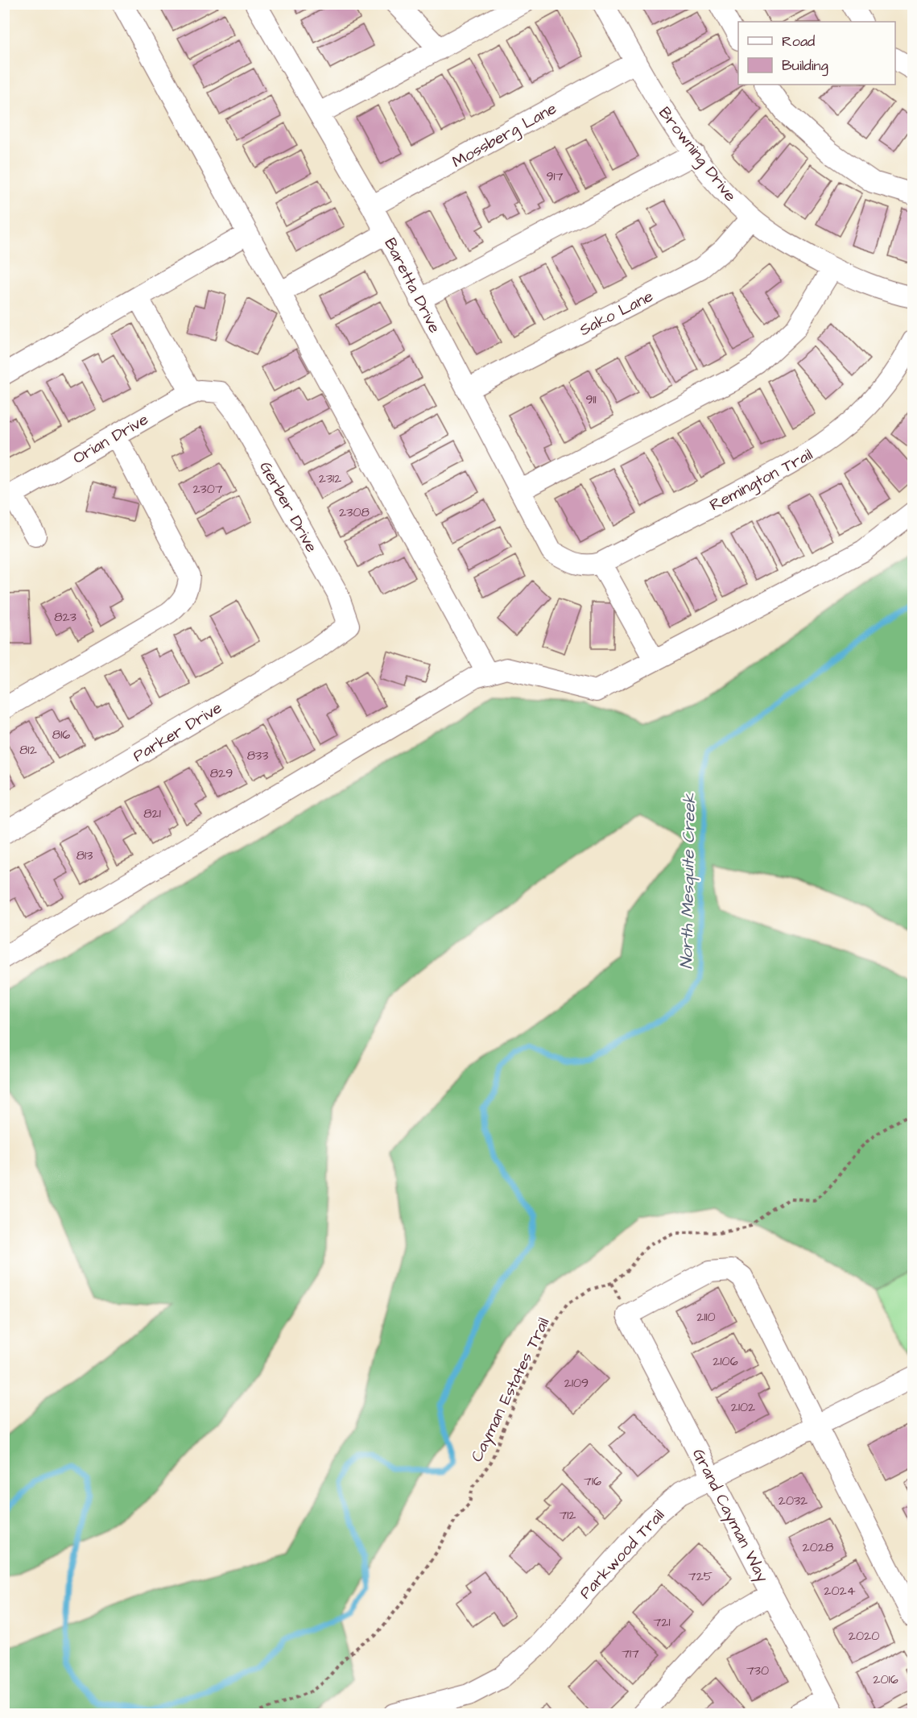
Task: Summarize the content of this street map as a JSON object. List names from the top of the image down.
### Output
{
  "streets": {
    "street": [
      "Mossberg Lane",
      "Browning Drive",
      "Baretta Drive",
      "Sako Lane",
      "Orian Drive",
      "Remington Trail",
      "Gerber Drive",
      "Parker Drive",
      "Grand Cayman Way",
      "Parkwood Trail"
    ],
    "path": ["Cayman Estates Trail"]
  },
  "crossings": [
    ["Mossberg Lane", "Browning Drive"],
    ["Mossberg Lane", "Baretta Drive"],
    ["Browning Drive", "Sako Lane"],
    ["Baretta Drive", "Sako Lane"],
    ["Baretta Drive", "Remington Trail"],
    ["Orian Drive", "Gerber Drive"],
    ["Gerber Drive", "Parker Drive"],
    ["Grand Cayman Way", "Parkwood Trail"]
  ],
  "water": ["North Mesquite Creek"],
  "house_numbers": [
    "917",
    "911",
    "2312",
    "2307",
    "2308",
    "823",
    "816",
    "812",
    "833",
    "829",
    "821",
    "813",
    "2110",
    "2106",
    "2109",
    "2102",
    "716",
    "2032",
    "712",
    "2028",
    "725",
    "2024",
    "721",
    "2020",
    "717",
    "730",
    "2016"
  ],
  "legend": ["Road", "Building"]
}
